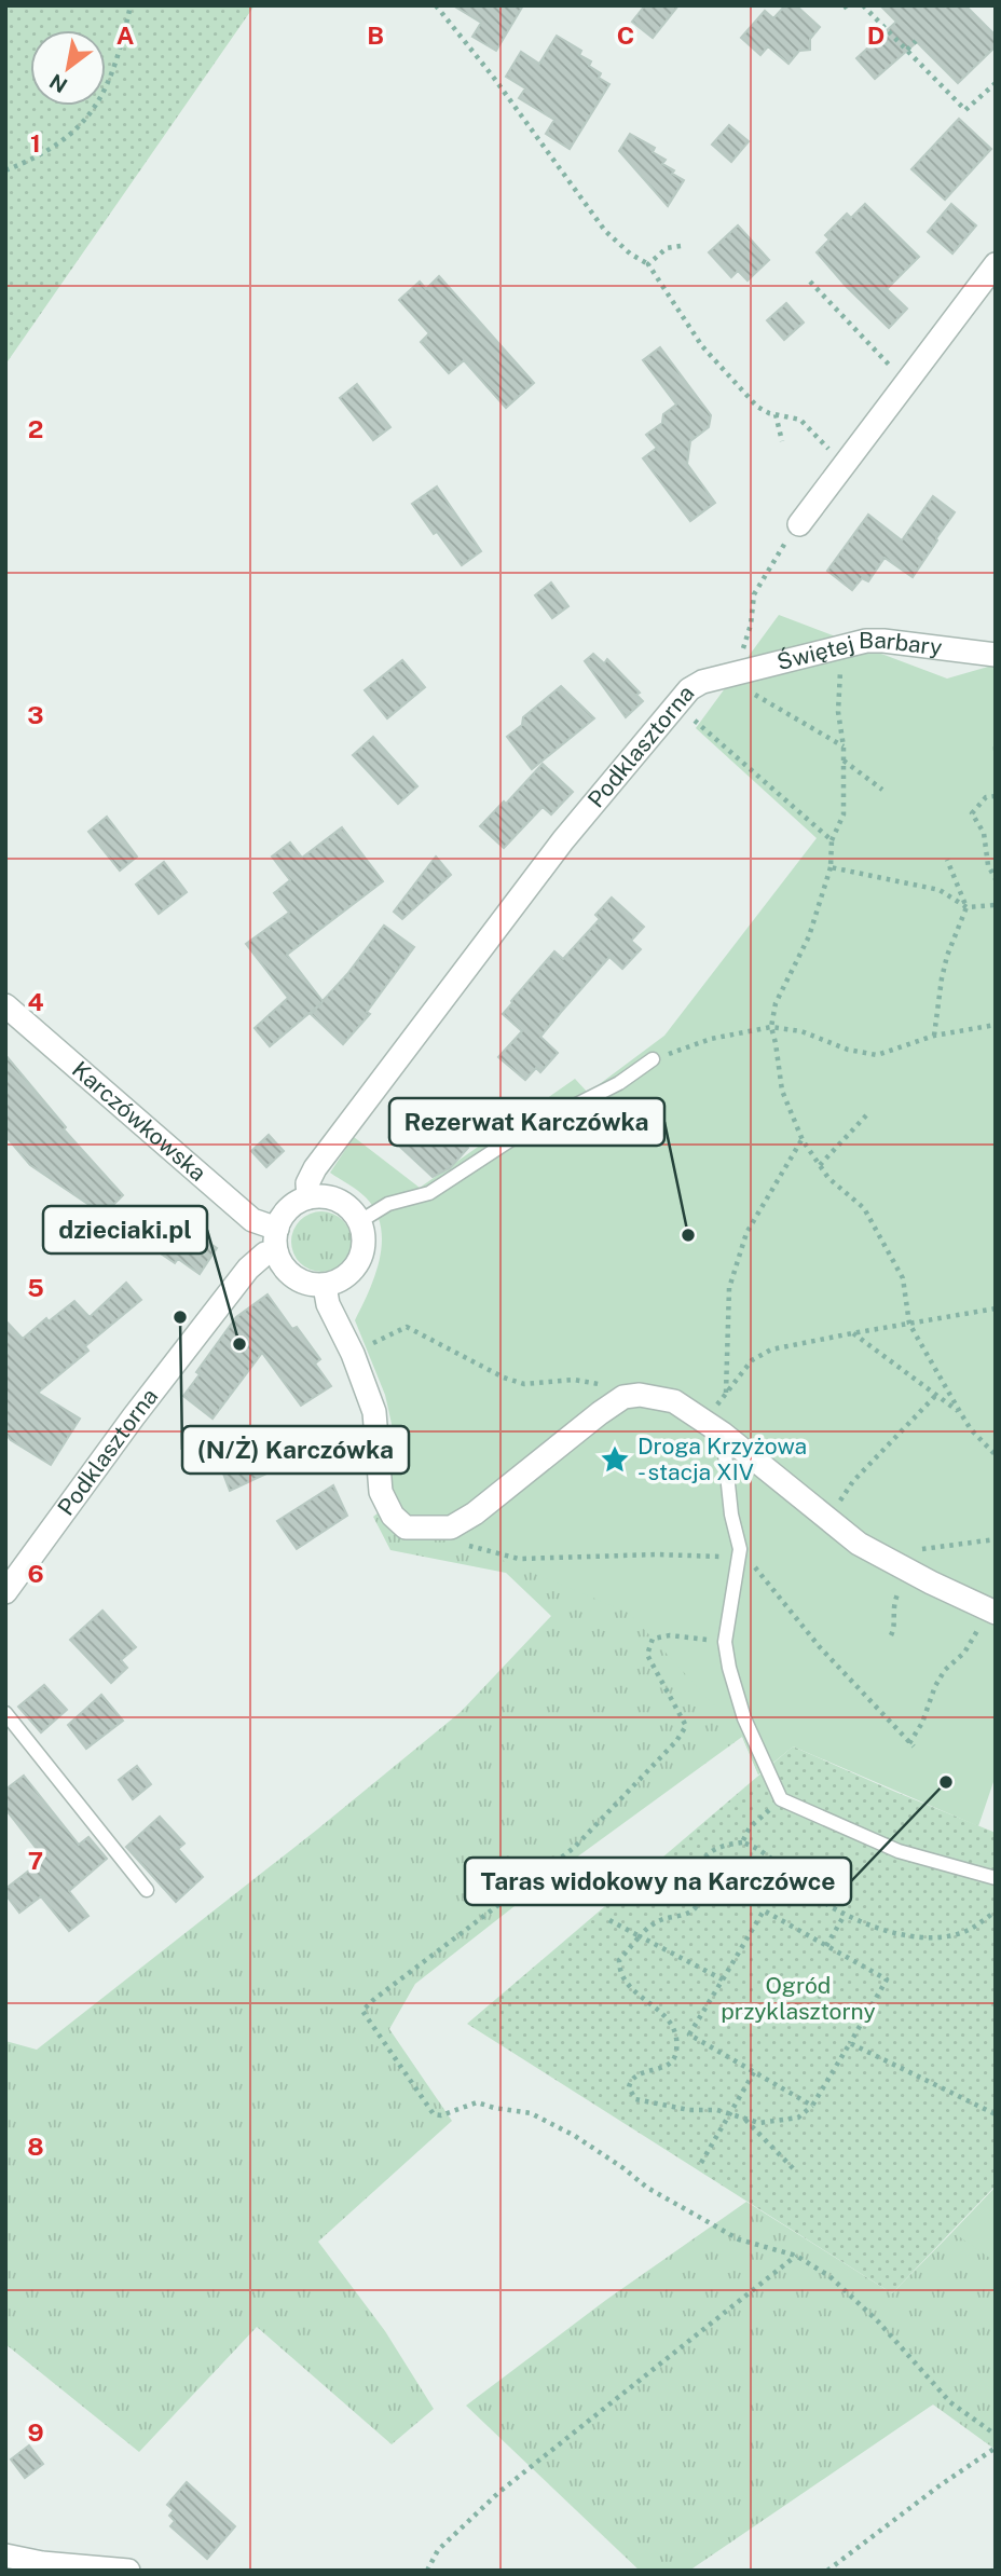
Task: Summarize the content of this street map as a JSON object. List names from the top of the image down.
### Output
{
  "streets": {
    "street": ["Świętej Barbary", "Podklasztorna", "Karczówkowska"]
  },
  "crossings": [
    ["Świętej Barbary", "Podklasztorna"],
    ["Podklasztorna", "Karczówkowska"]
  ],
  "parks": ["Ogród przyklasztorny"],
  "places": {
    "other": [
      "Rezerwat Karczówka",
      "(N/Ż) Karczówka",
      "dzieciaki.pl",
      "Taras widokowy na Karczówce"
    ],
    "place": ["Droga Krzyżowa - stacja XIV"]
  },
  "north": "bottom left",
  "grid": {
    "columns": [
      "A",
      "B",
      "C",
      "D"
    ],
    "rows": [
      "1",
      "2",
      "3",
      "4",
      "5",
      "6",
      "7",
      "8",
      "9"
    ]
  }
}
